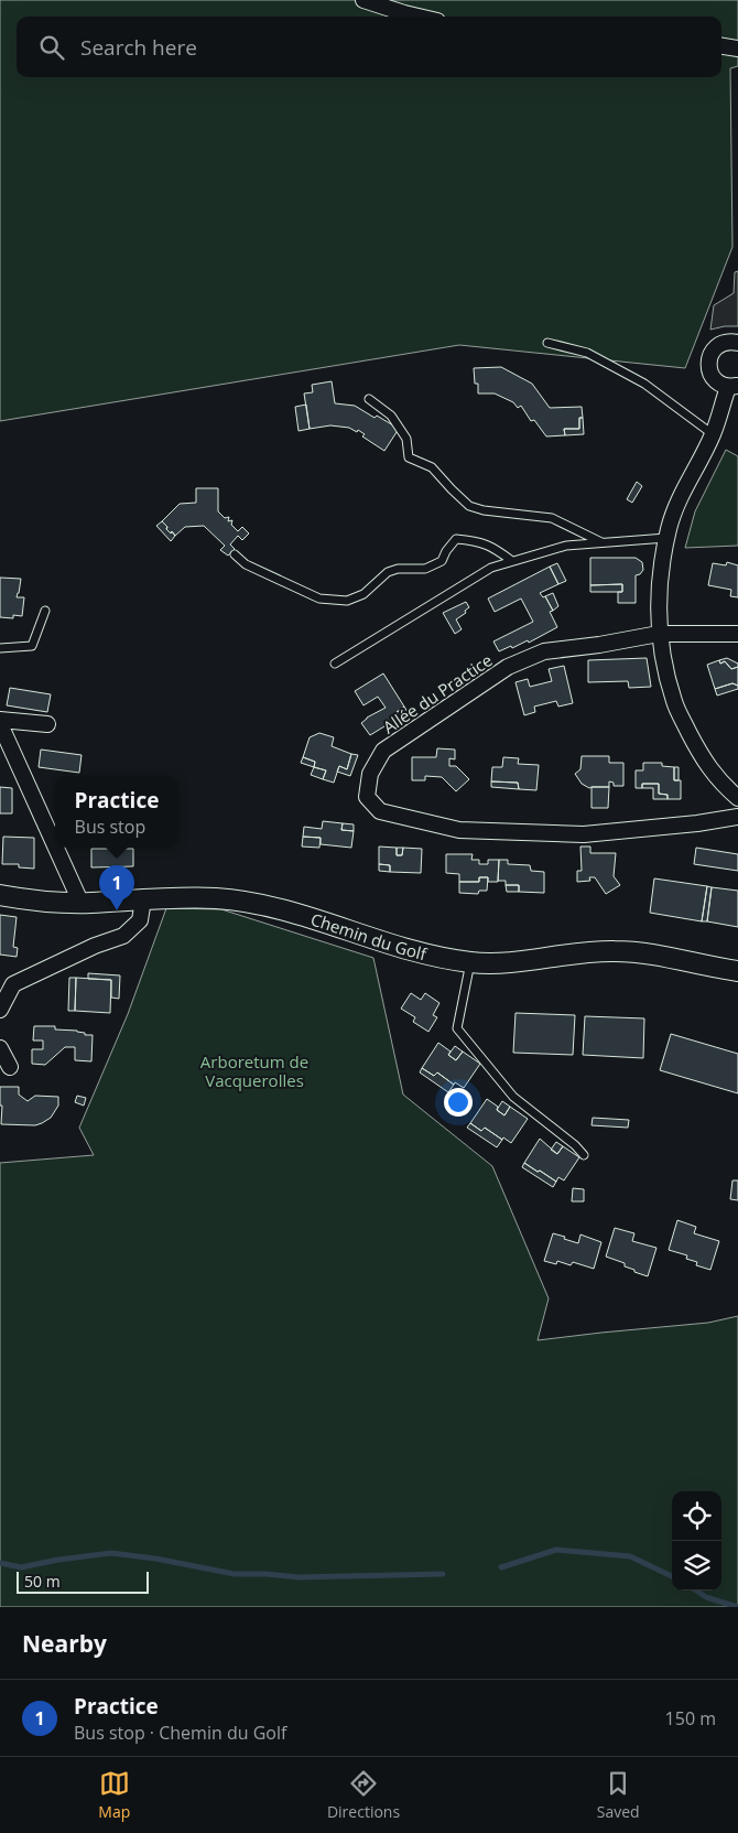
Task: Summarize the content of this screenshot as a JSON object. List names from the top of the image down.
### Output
{
  "streets": {
    "street": ["Allée du Practice", "Chemin du Golf"]
  },
  "parks": ["Arboretum de Vacquerolles"],
  "scale_bar": "50 m",
  "page": {
    "search": "Search here",
    "popup": ["Practice", "Bus stop"],
    "pins": "1",
    "scale": "50 m",
    "heading": "Nearby",
    "list": [
      {
        "mark": "1",
        "name": "Practice",
        "note": "Bus stop · Chemin du Golf",
        "value": "150 m"
      }
    ],
    "nav": ["Map", "Directions", "Saved"]
  }
}
